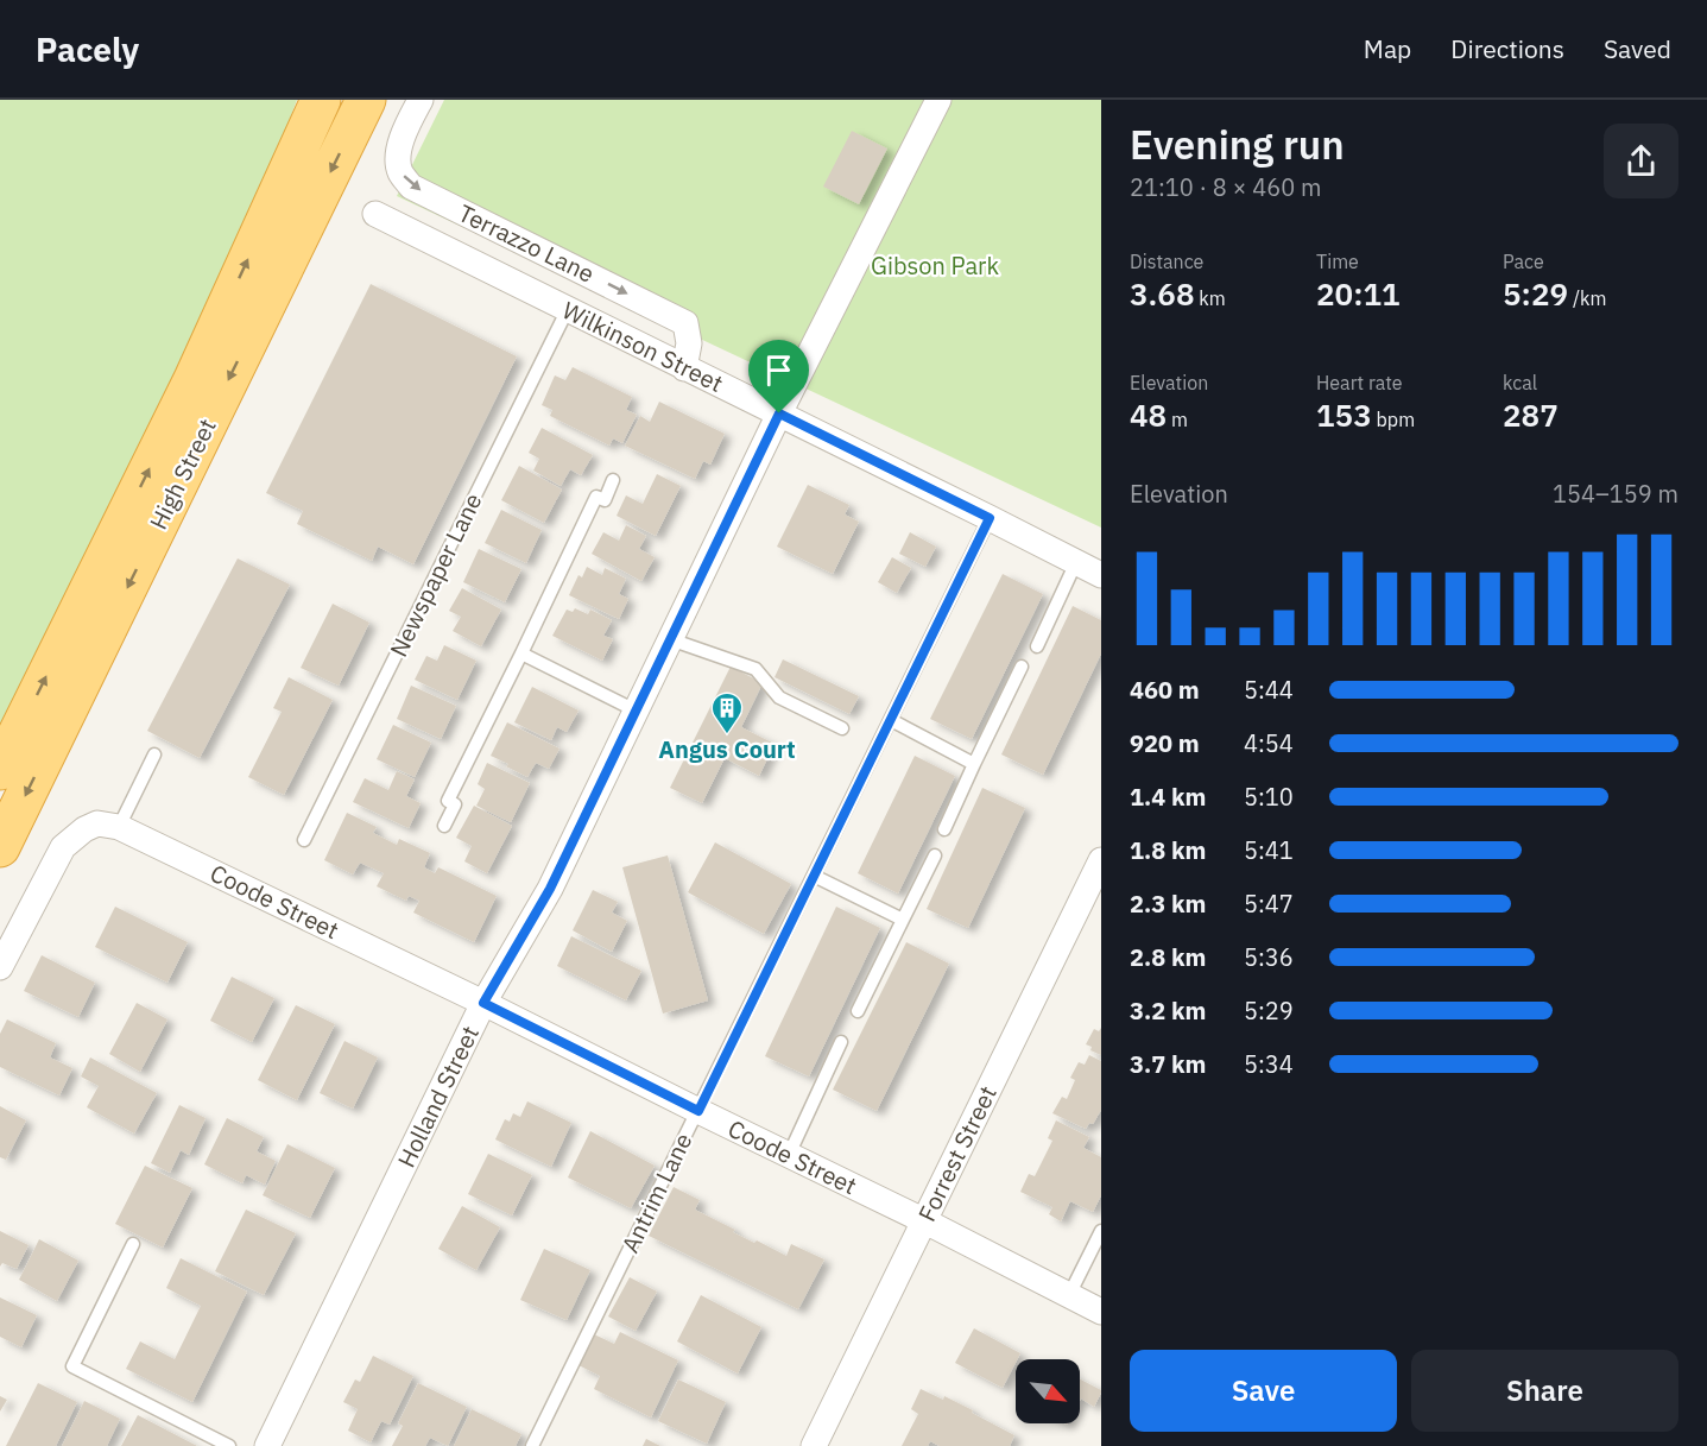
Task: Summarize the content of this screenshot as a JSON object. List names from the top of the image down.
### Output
{
  "streets": {
    "highway": ["High Street"],
    "street": [
      "Terrazzo Lane",
      "Wilkinson Street",
      "Coode Street",
      "Holland Street",
      "Forrest Street"
    ],
    "lane": ["Newspaper Lane", "Antrim Lane"]
  },
  "crossings": [
    ["Terrazzo Lane", "Wilkinson Street"],
    ["Wilkinson Street", "Newspaper Lane"],
    ["Wilkinson Street", "Holland Street"],
    ["Wilkinson Street", "Antrim Lane"],
    ["Coode Street", "Holland Street"],
    ["Coode Street", "Forrest Street"],
    ["Coode Street", "Antrim Lane"]
  ],
  "one_way": ["Terrazzo Lane"],
  "parks": ["Gibson Park"],
  "places": {
    "building": ["Angus Court"]
  },
  "north": "bottom right",
  "page": {
    "header": "Pacely",
    "nav": ["Map", "Directions", "Saved"],
    "heading": ["Evening run", "21:10 · 8 × 460 m"],
    "stats": [
      ["Distance", "3.68 km"],
      ["Time", "20:11"],
      ["Pace", "5:29 /km"],
      ["Elevation", "48 m"],
      ["Heart rate", "153 bpm"],
      ["kcal", "287"]
    ],
    "chart": ["Elevation", "154–159 m"],
    "list": [
      {
        "name": "460 m",
        "note": "5:44"
      },
      {
        "name": "920 m",
        "note": "4:54"
      },
      {
        "name": "1.4 km",
        "note": "5:10"
      },
      {
        "name": "1.8 km",
        "note": "5:41"
      },
      {
        "name": "2.3 km",
        "note": "5:47"
      },
      {
        "name": "2.8 km",
        "note": "5:36"
      },
      {
        "name": "3.2 km",
        "note": "5:29"
      },
      {
        "name": "3.7 km",
        "note": "5:34"
      }
    ],
    "buttons": ["Save", "Share"]
  }
}
